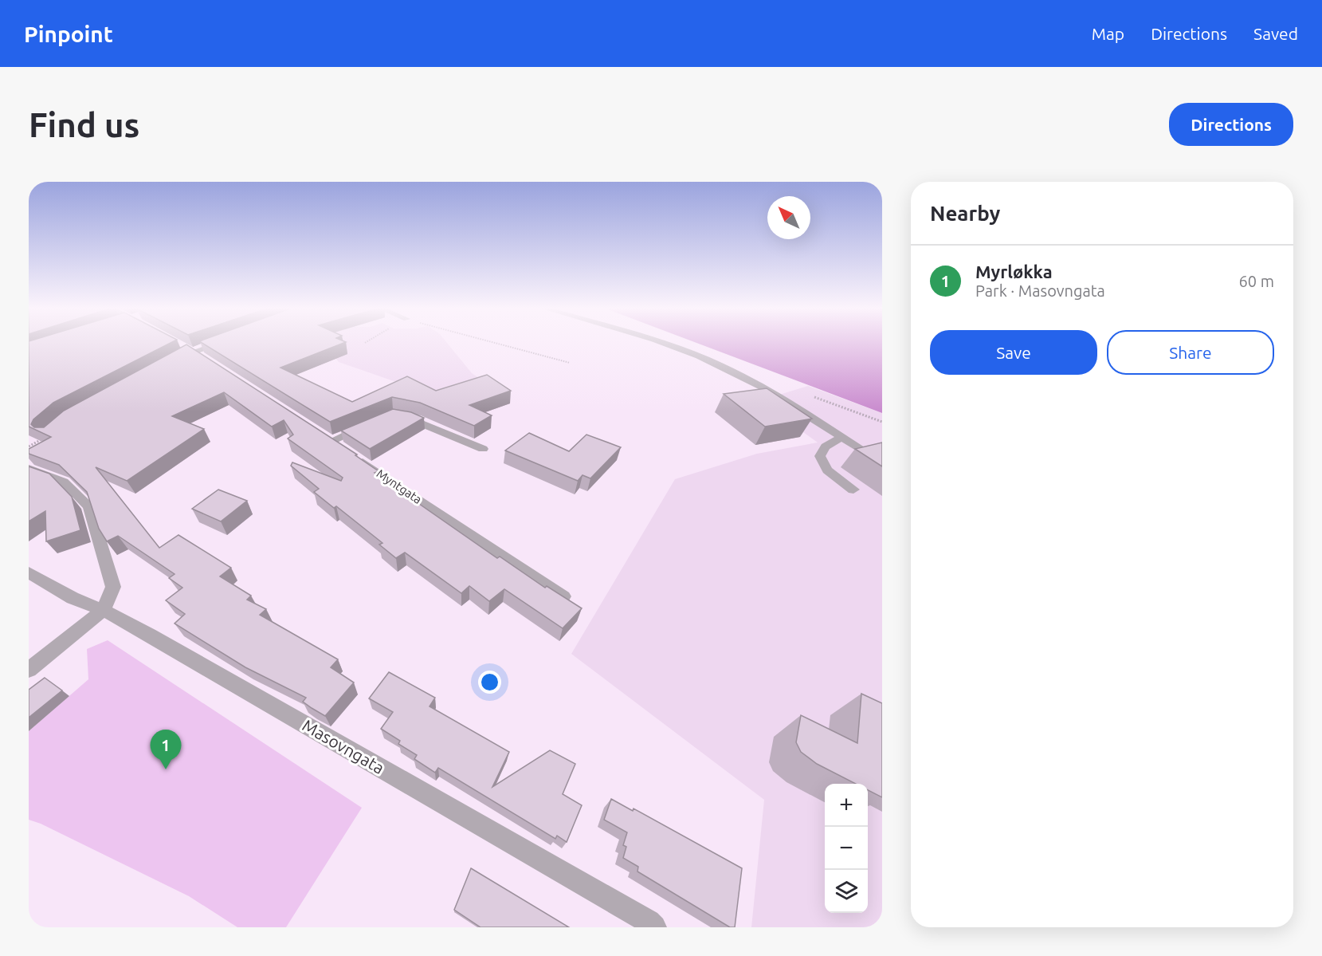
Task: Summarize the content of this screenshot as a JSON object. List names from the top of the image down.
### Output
{
  "streets": {
    "street": ["Myntgata", "Masovngata"]
  },
  "north": "top left",
  "page": {
    "header": "Pinpoint",
    "nav": ["Map", "Directions", "Saved"],
    "buttons": [
      "Directions",
      ["Save", "Share"]
    ],
    "title": "Find us",
    "heading": "Nearby",
    "list": [
      {
        "mark": "1",
        "name": "Myrløkka",
        "note": "Park · Masovngata",
        "value": "60 m"
      }
    ],
    "pins": "1",
    "map_buttons": ["+", "−"]
  }
}
